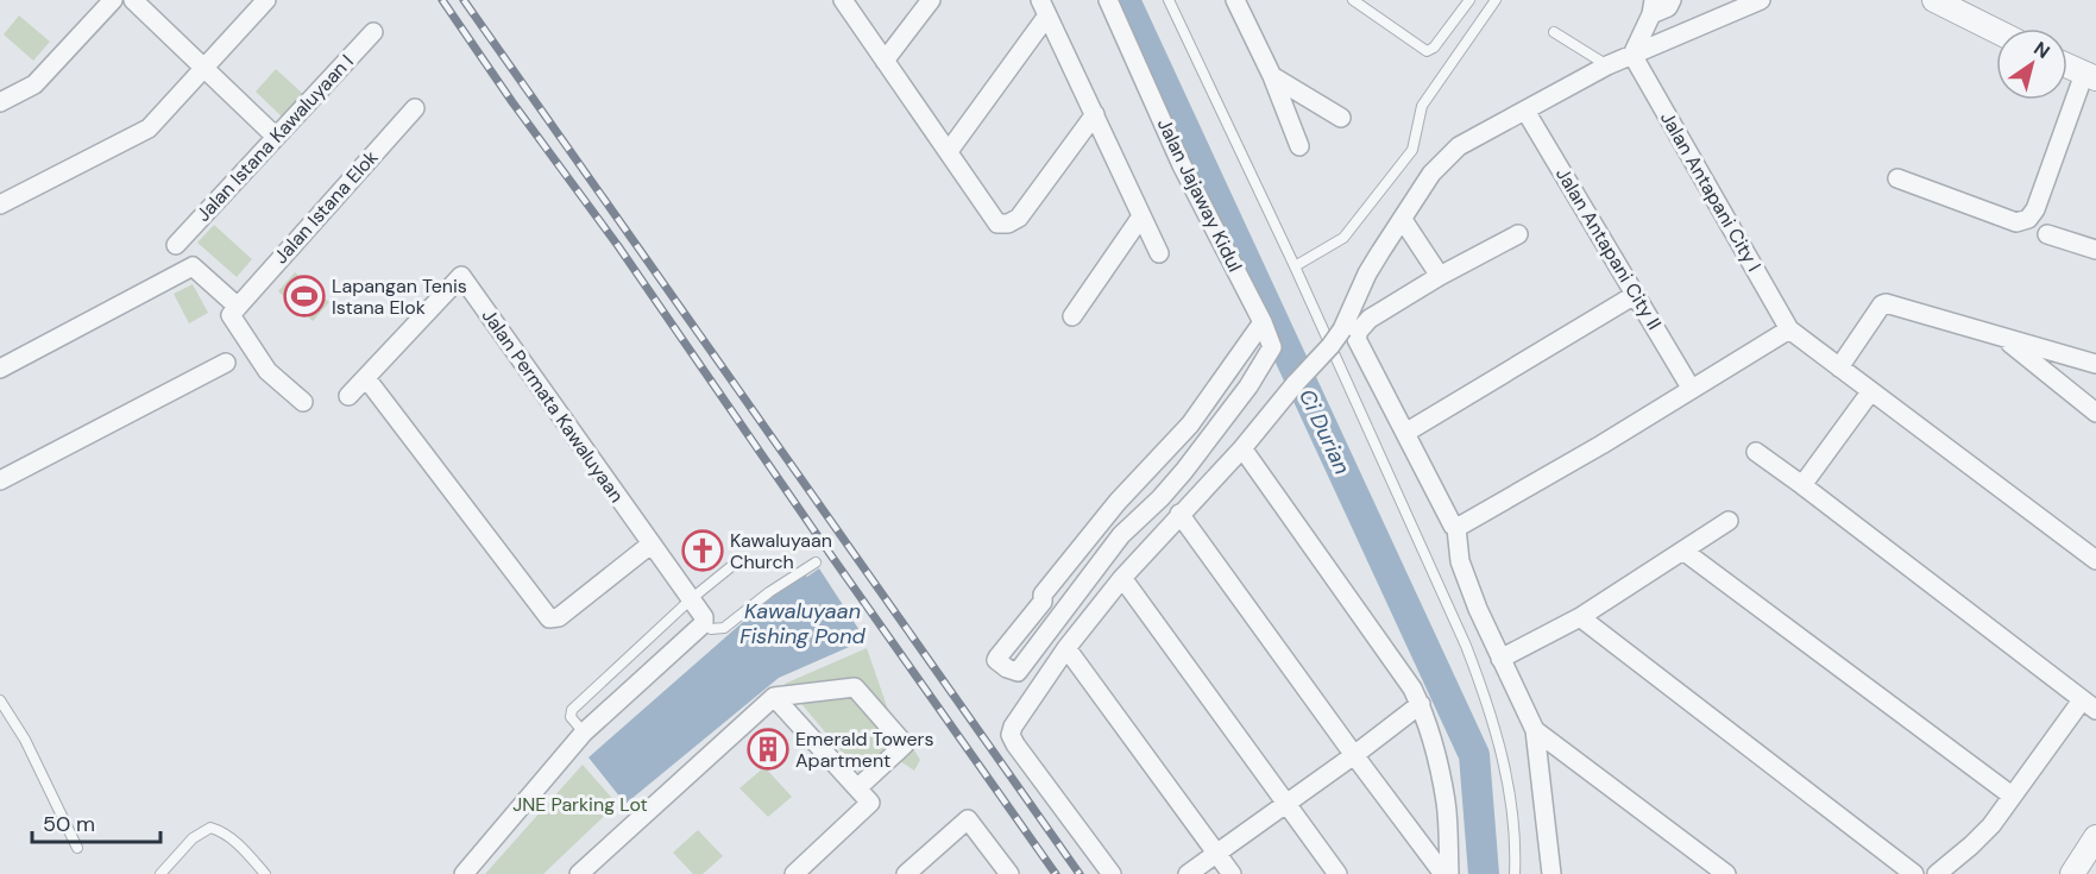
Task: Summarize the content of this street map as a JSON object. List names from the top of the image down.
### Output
{
  "streets": {
    "street": [
      "Jalan Istana Kawaluyaan I",
      "Jalan Antapani City I",
      "Jalan Jajaway Kidul",
      "Jalan Istana Elok",
      "Jalan Antapani City II",
      "Jalan Permata Kawaluyaan"
    ]
  },
  "water": ["Ci Durian", "Kawaluyaan Fishing Pond"],
  "parks": ["JNE Parking Lot"],
  "places": {
    "sports": ["Lapangan Tenis Istana Elok"],
    "church": ["Kawaluyaan Church"],
    "building": ["Emerald Towers Apartment"]
  },
  "scale_bar": "50 m",
  "north": "top right"
}
